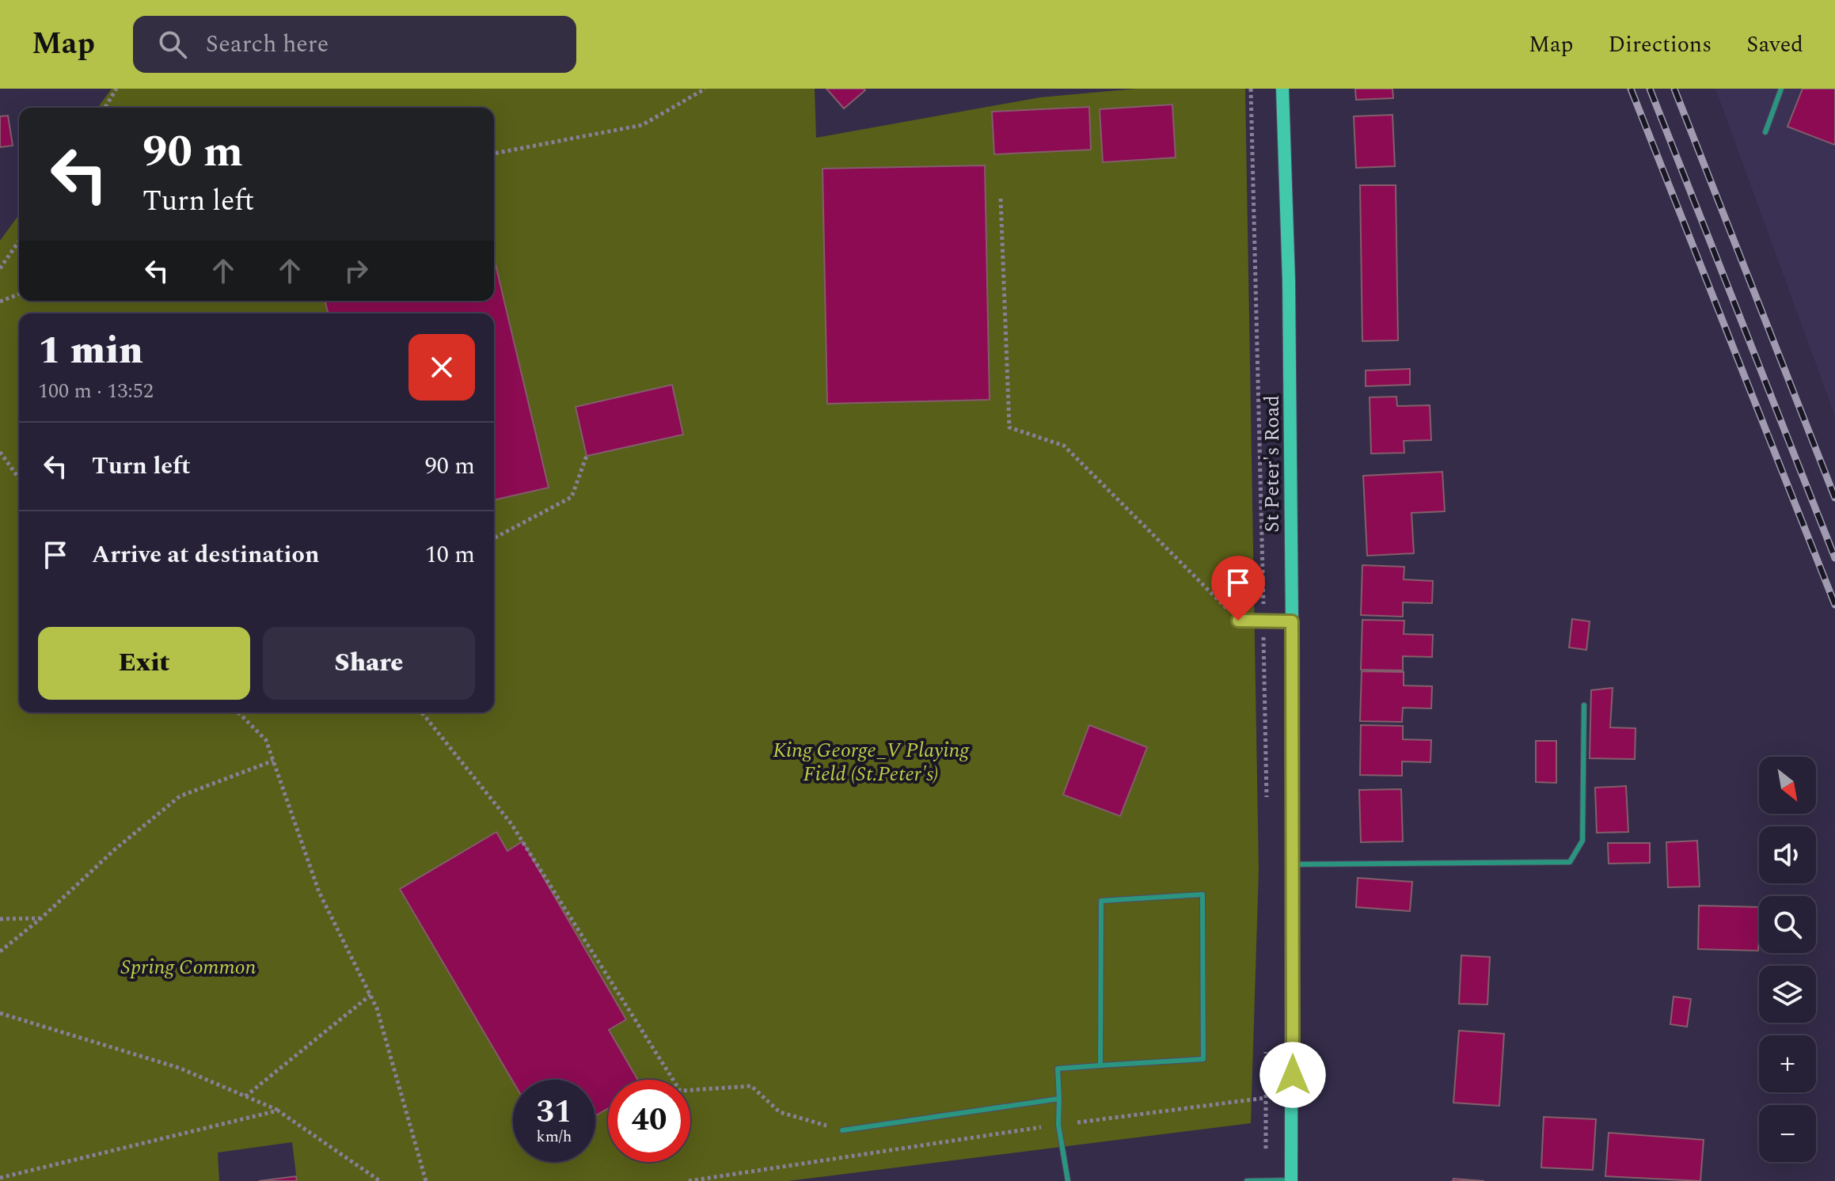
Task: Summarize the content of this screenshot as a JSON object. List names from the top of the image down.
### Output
{
  "streets": {
    "street": ["St Peter's Road"]
  },
  "parks": ["King George_V Playing Field (St.Peter's)", "Spring Common"],
  "north": "bottom right",
  "page": {
    "header": "Map",
    "search": "Search here",
    "nav": ["Map", "Directions", "Saved"],
    "turn": ["90 m", "Turn left"],
    "heading": ["1 min", "100 m · 13:52"],
    "list": [
      {
        "name": "Turn left",
        "value": "90 m"
      },
      {
        "name": "Arrive at destination",
        "value": "10 m"
      }
    ],
    "buttons": ["Exit", "Share"],
    "map_buttons": ["+", "−"],
    "speed": "31 km/h",
    "limit": "40"
  }
}
